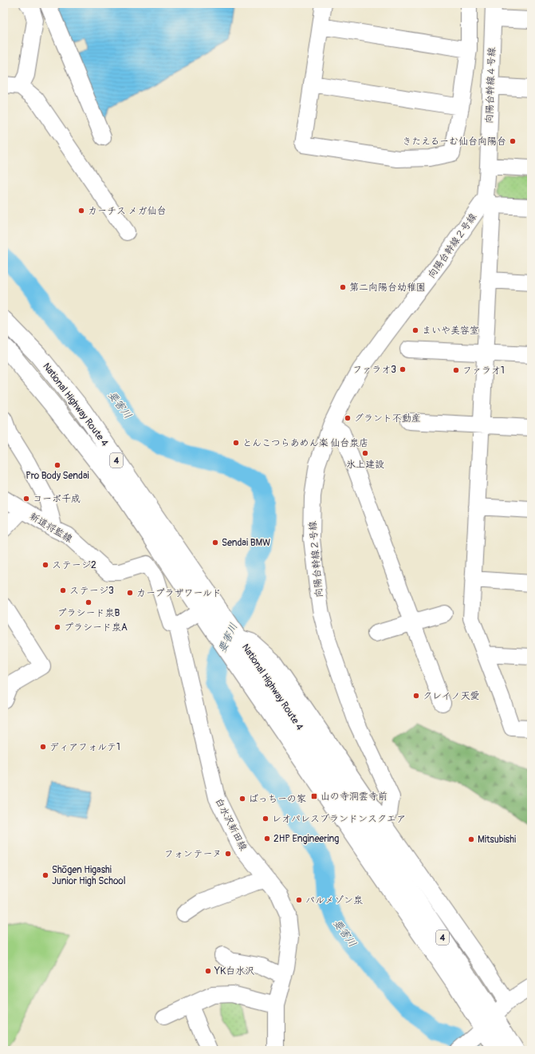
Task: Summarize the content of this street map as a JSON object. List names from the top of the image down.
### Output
{
  "streets": {
    "highway": ["National Highway Route 4", "4"],
    "street": [
      "向陽台幹線４号線",
      "向陽台幹線２号線",
      "新道将監線",
      "白水沢新田線"
    ]
  },
  "crossings": [
    ["向陽台幹線２号線", "National Highway Route 4"],
    ["新道将監線", "白水沢新田線"]
  ],
  "water": ["要害川"],
  "places": {
    "other": [
      "きたえるーむ仙台向陽台",
      "カーチス メガ仙台",
      "第二向陽台幼稚園",
      "まいや美容室",
      "ファラオ3",
      "ファラオ1",
      "グラント不動産",
      "とんこつらあめん楽 仙台泉店",
      "氷上建設",
      "Pro Body Sendai",
      "コーポ千成",
      "Sendai BMW",
      "ステージ2",
      "ステージ3",
      "カープラザワールド",
      "プラシード泉B",
      "プラシード泉A",
      "クレイノ天愛",
      "ディアフォルテ1",
      "ばっちーの家",
      "レオパレスブランドンスクエア",
      "2HP Engineering",
      "Mitsubishi",
      "フォンテーヌ",
      "Shōgen Higashi Junior High School",
      "パルメゾン泉",
      "YK白水沢"
    ],
    "transit": ["山の寺洞雲寺前"]
  }
}
